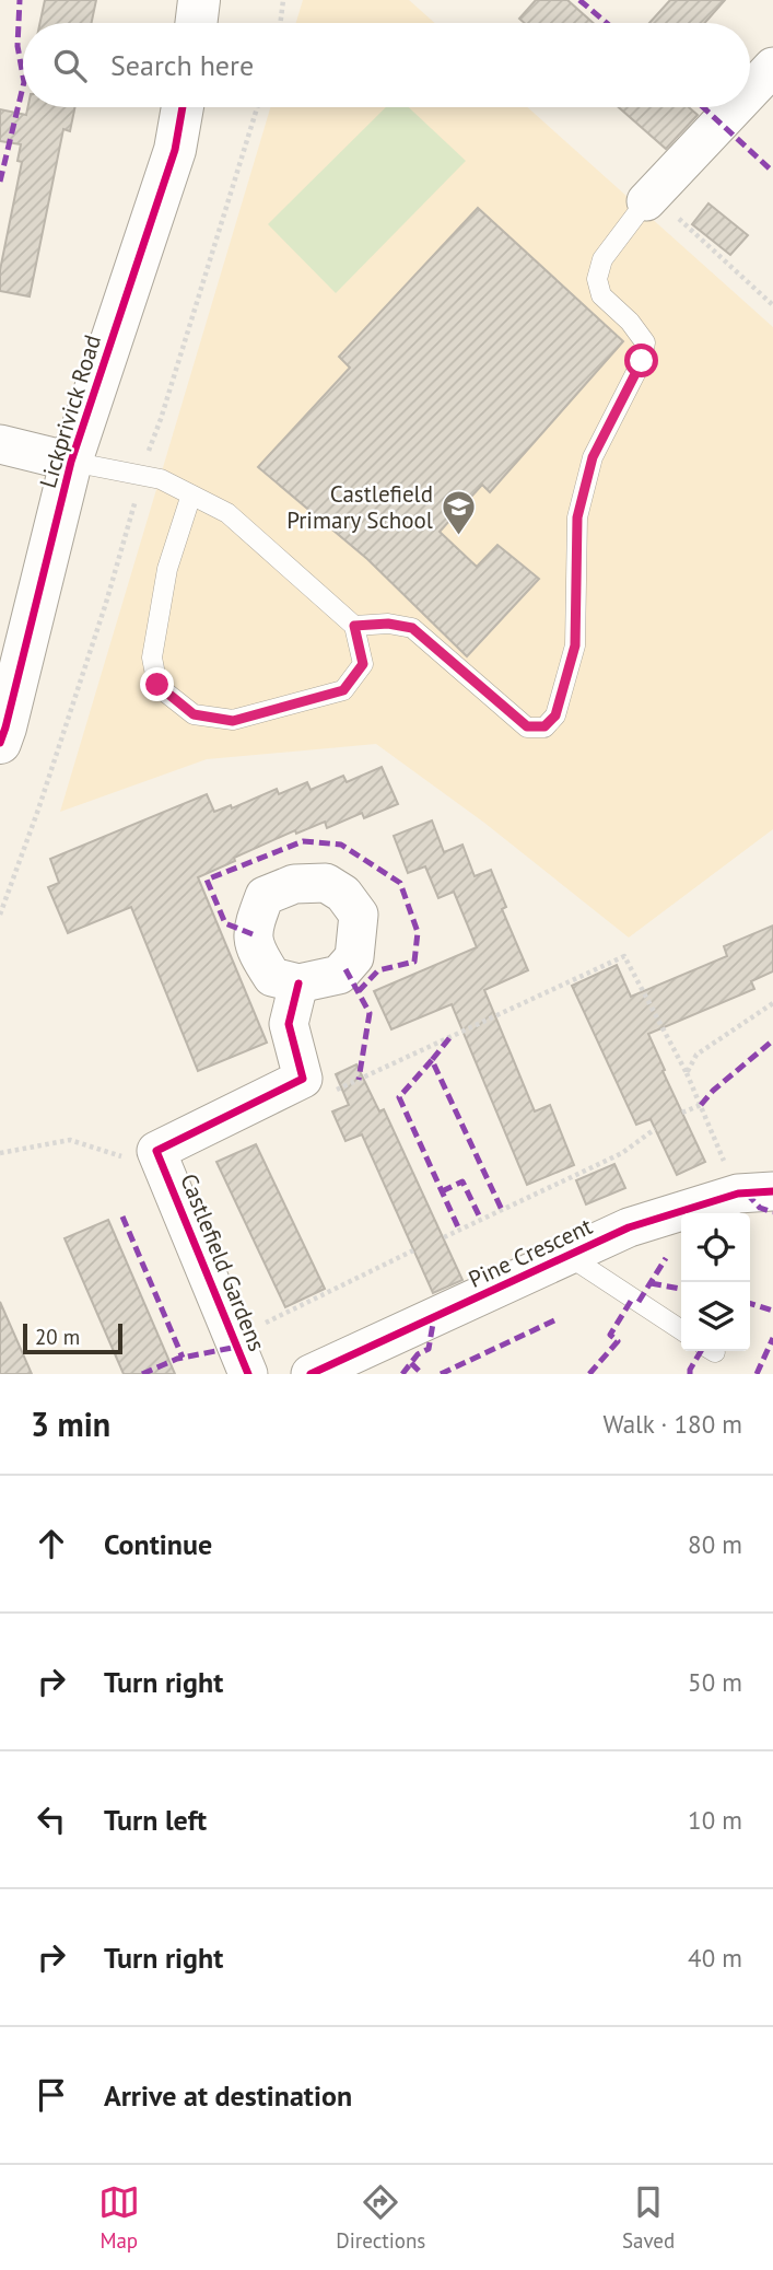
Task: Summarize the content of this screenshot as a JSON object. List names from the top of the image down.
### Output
{
  "streets": {
    "street": ["Lickprivick Road", "Pine Crescent", "Castlefield Gardens"]
  },
  "places": {
    "school or university": ["Castlefield Primary School"]
  },
  "scale_bar": "20 m",
  "page": {
    "search": "Search here",
    "scale": "20 m",
    "heading": ["3 min", "Walk · 180 m"],
    "list": [
      ["Continue", "80 m"],
      ["Turn right", "50 m"],
      ["Turn left", "10 m"],
      ["Turn right", "40 m"],
      "Arrive at destination"
    ],
    "nav": ["Map", "Directions", "Saved"]
  }
}
